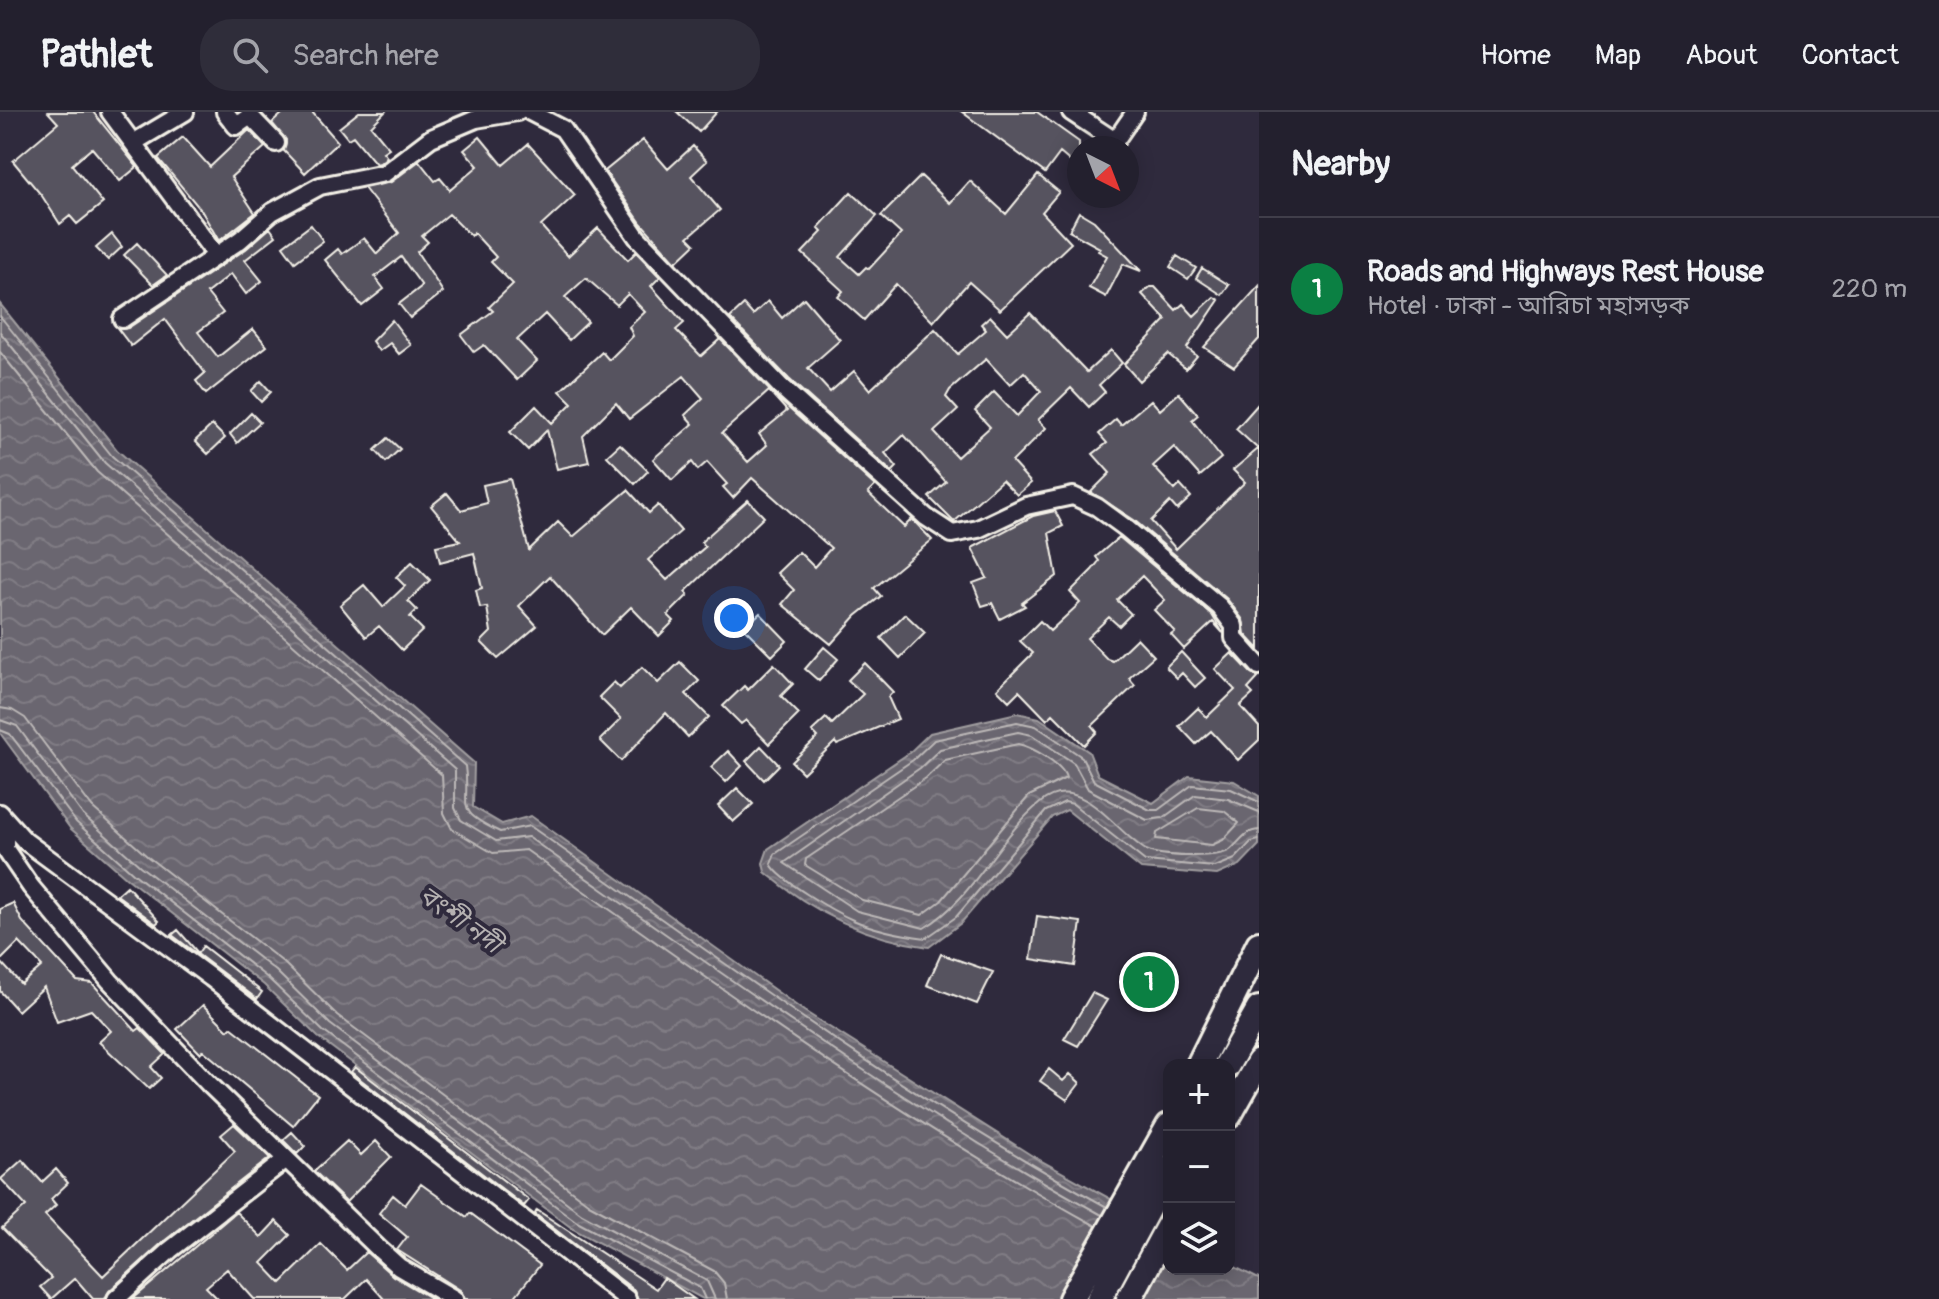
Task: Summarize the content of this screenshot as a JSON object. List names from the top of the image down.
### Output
{
  "water": ["বংশী নদী"],
  "north": "bottom right",
  "page": {
    "header": "Pathlet",
    "search": "Search here",
    "nav": [
      "Home",
      "Map",
      "About",
      "Contact"
    ],
    "heading": "Nearby",
    "list": [
      {
        "mark": "1",
        "name": "Roads and Highways Rest House",
        "note": "Hotel · ঢাকা - আরিচা মহাসড়ক",
        "value": "220 m"
      }
    ],
    "pins": "1",
    "map_buttons": ["+", "−"]
  }
}
